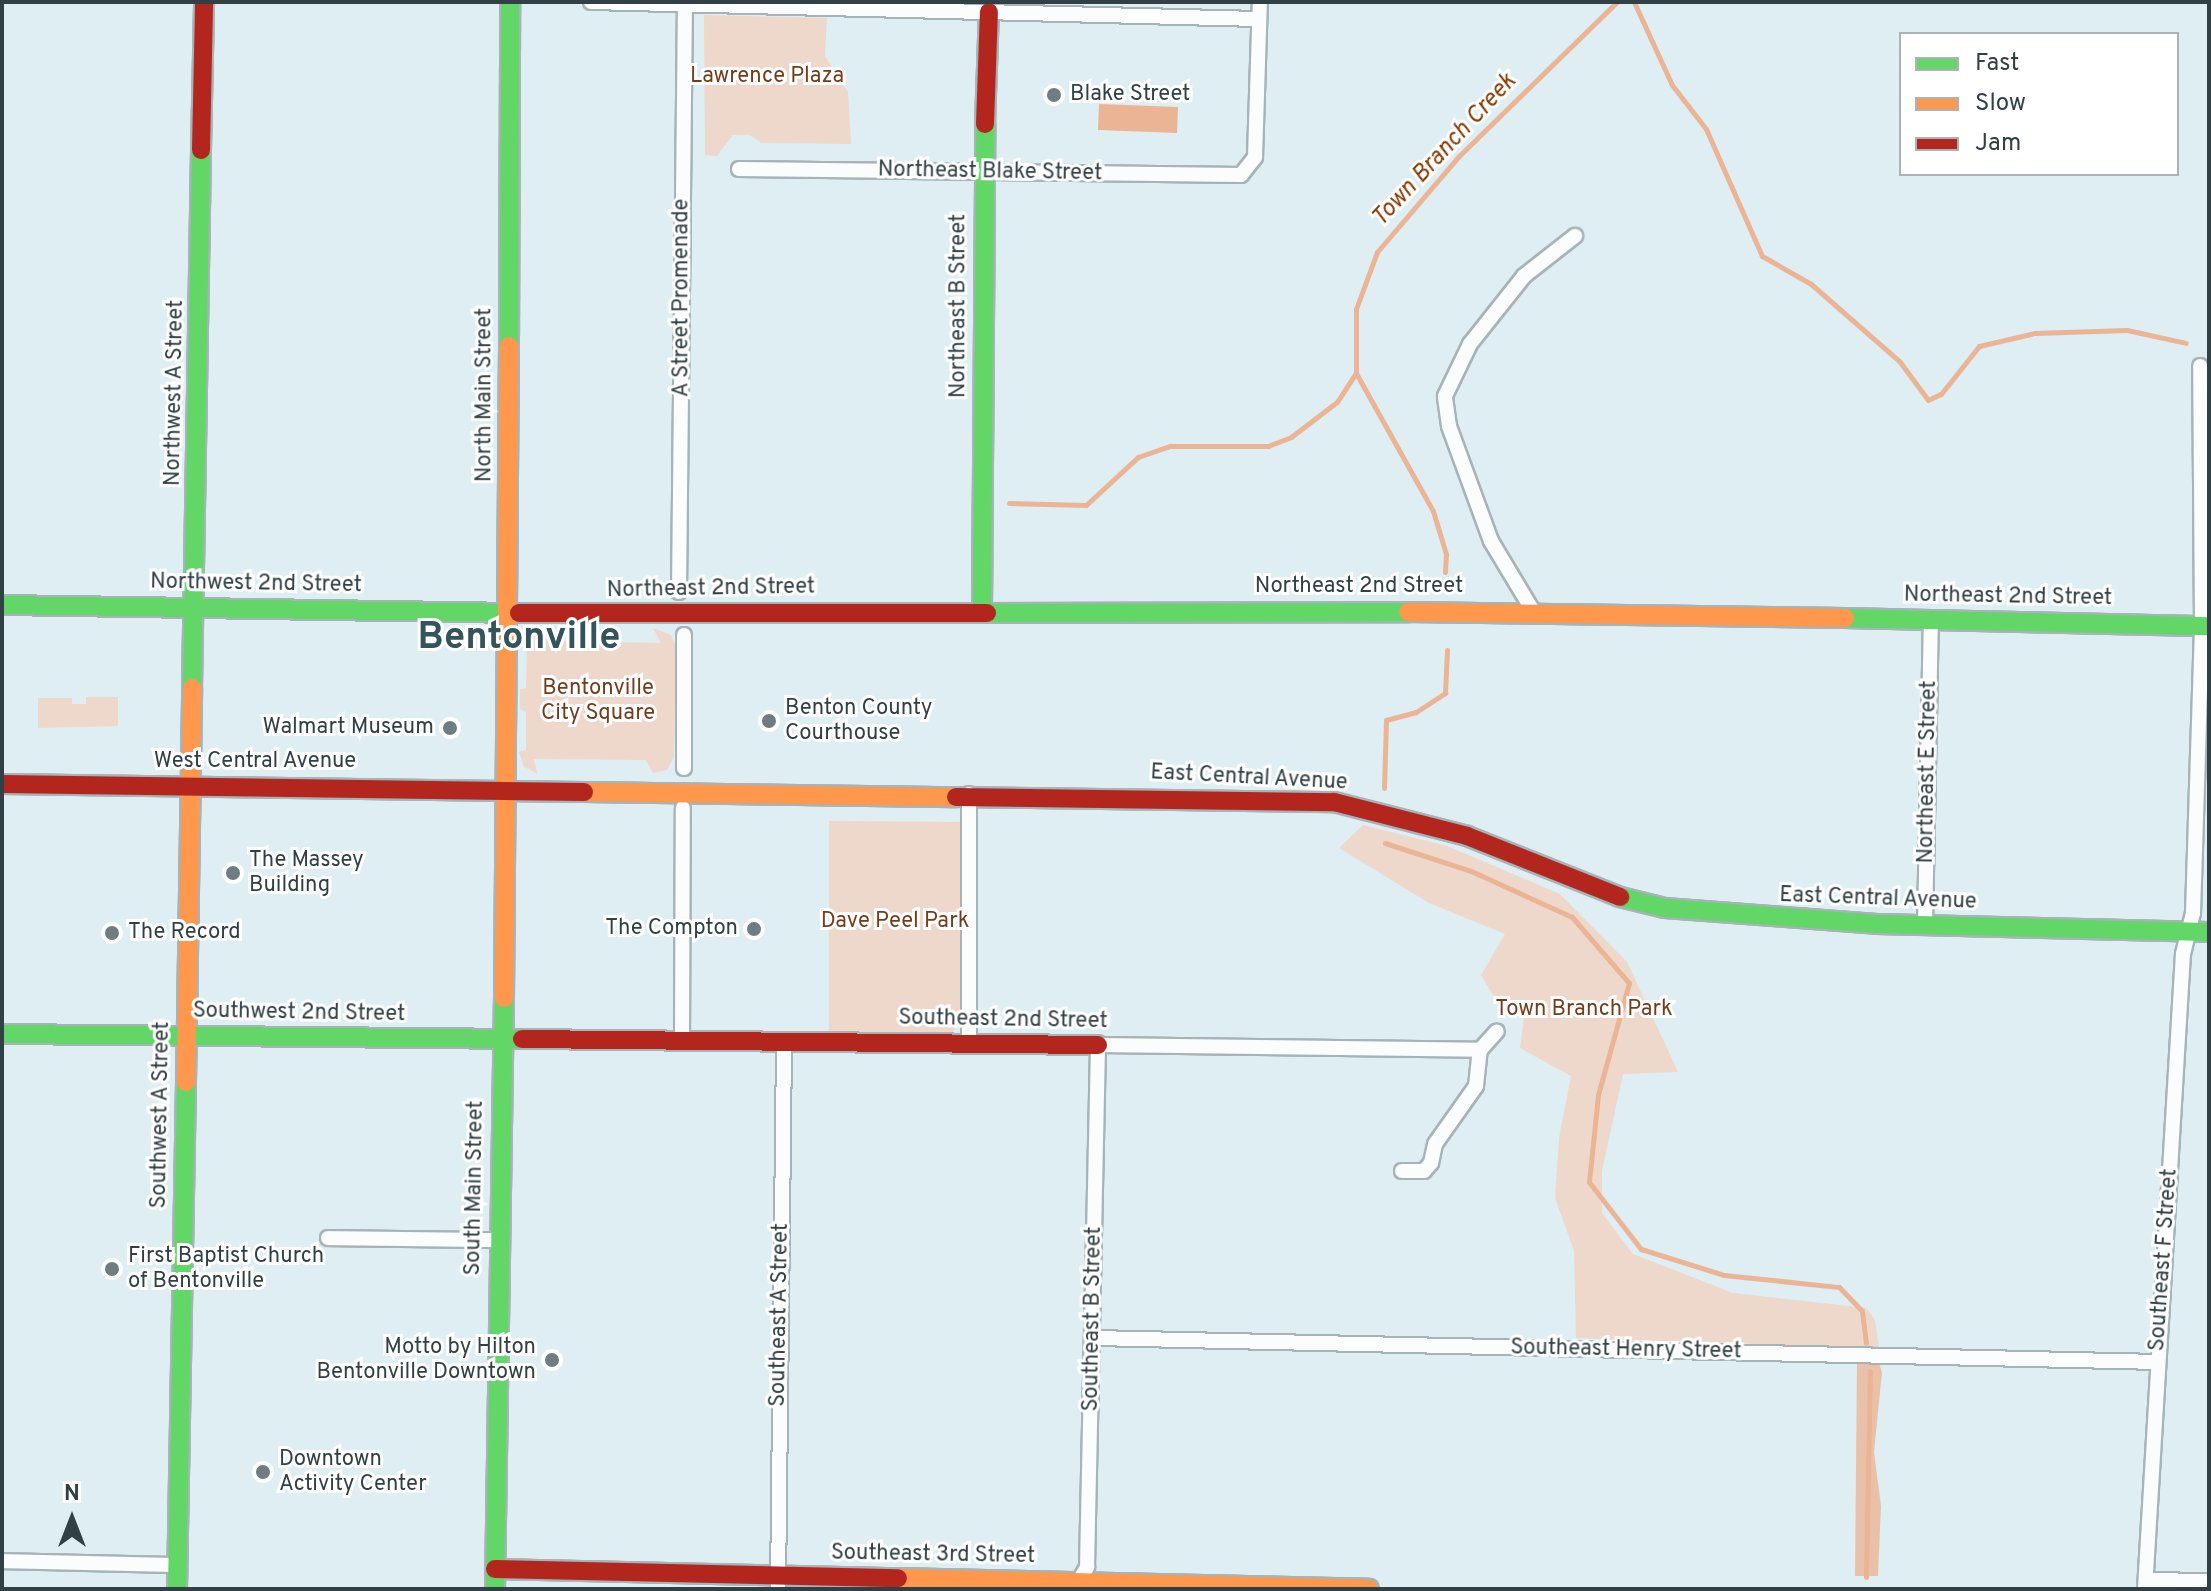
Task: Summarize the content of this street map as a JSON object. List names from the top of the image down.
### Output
{
  "streets": {
    "street": [
      "Northeast Blake Street",
      "A Street Promenade",
      "Northeast B Street",
      "Northwest A Street",
      "North Main Street",
      "Northwest 2nd Street",
      "Northeast 2nd Street",
      "West Central Avenue",
      "Northeast E Street",
      "East Central Avenue",
      "Southwest 2nd Street",
      "Southeast 2nd Street",
      "Southwest A Street",
      "South Main Street",
      "Southeast F Street",
      "Southeast A Street",
      "Southeast B Street",
      "Southeast Henry Street",
      "Southeast 3rd Street"
    ]
  },
  "crossings": [
    ["Northeast Blake Street", "Northeast B Street"],
    ["Northeast B Street", "Northeast 2nd Street"],
    ["Northwest A Street", "Northwest 2nd Street"],
    ["Northwest A Street", "West Central Avenue"],
    ["Northwest A Street", "Southwest A Street"],
    ["North Main Street", "Northwest 2nd Street"],
    ["North Main Street", "Northeast 2nd Street"],
    ["North Main Street", "West Central Avenue"],
    ["North Main Street", "East Central Avenue"],
    ["North Main Street", "South Main Street"],
    ["Northwest 2nd Street", "Northeast 2nd Street"],
    ["Northeast 2nd Street", "Northeast E Street"],
    ["Northeast 2nd Street", "Southeast F Street"],
    ["West Central Avenue", "East Central Avenue"],
    ["West Central Avenue", "Southwest A Street"],
    ["West Central Avenue", "South Main Street"],
    ["Northeast E Street", "East Central Avenue"],
    ["East Central Avenue", "South Main Street"],
    ["East Central Avenue", "Southeast F Street"],
    ["Southwest 2nd Street", "Southeast 2nd Street"],
    ["Southwest 2nd Street", "Southwest A Street"],
    ["Southwest 2nd Street", "South Main Street"],
    ["Southeast 2nd Street", "South Main Street"],
    ["Southeast 2nd Street", "Southeast A Street"],
    ["Southeast 2nd Street", "Southeast B Street"],
    ["South Main Street", "Southeast 3rd Street"],
    ["Southeast F Street", "Southeast Henry Street"],
    ["Southeast A Street", "Southeast 3rd Street"],
    ["Southeast B Street", "Southeast Henry Street"],
    ["Southeast B Street", "Southeast 3rd Street"]
  ],
  "districts": ["Bentonville"],
  "water": ["Town Branch Creek"],
  "parks": [
    "Lawrence Plaza",
    "Bentonville City Square",
    "Dave Peel Park",
    "Town Branch Park"
  ],
  "places": [
    "Blake Street",
    "Benton County Courthouse",
    "Walmart Museum",
    "The Massey Building",
    "The Compton",
    "The Record",
    "First Baptist Church of Bentonville",
    "Motto by Hilton Bentonville Downtown",
    "Downtown Activity Center"
  ],
  "legend": ["Fast", "Slow", "Jam"],
  "north": "top"
}
